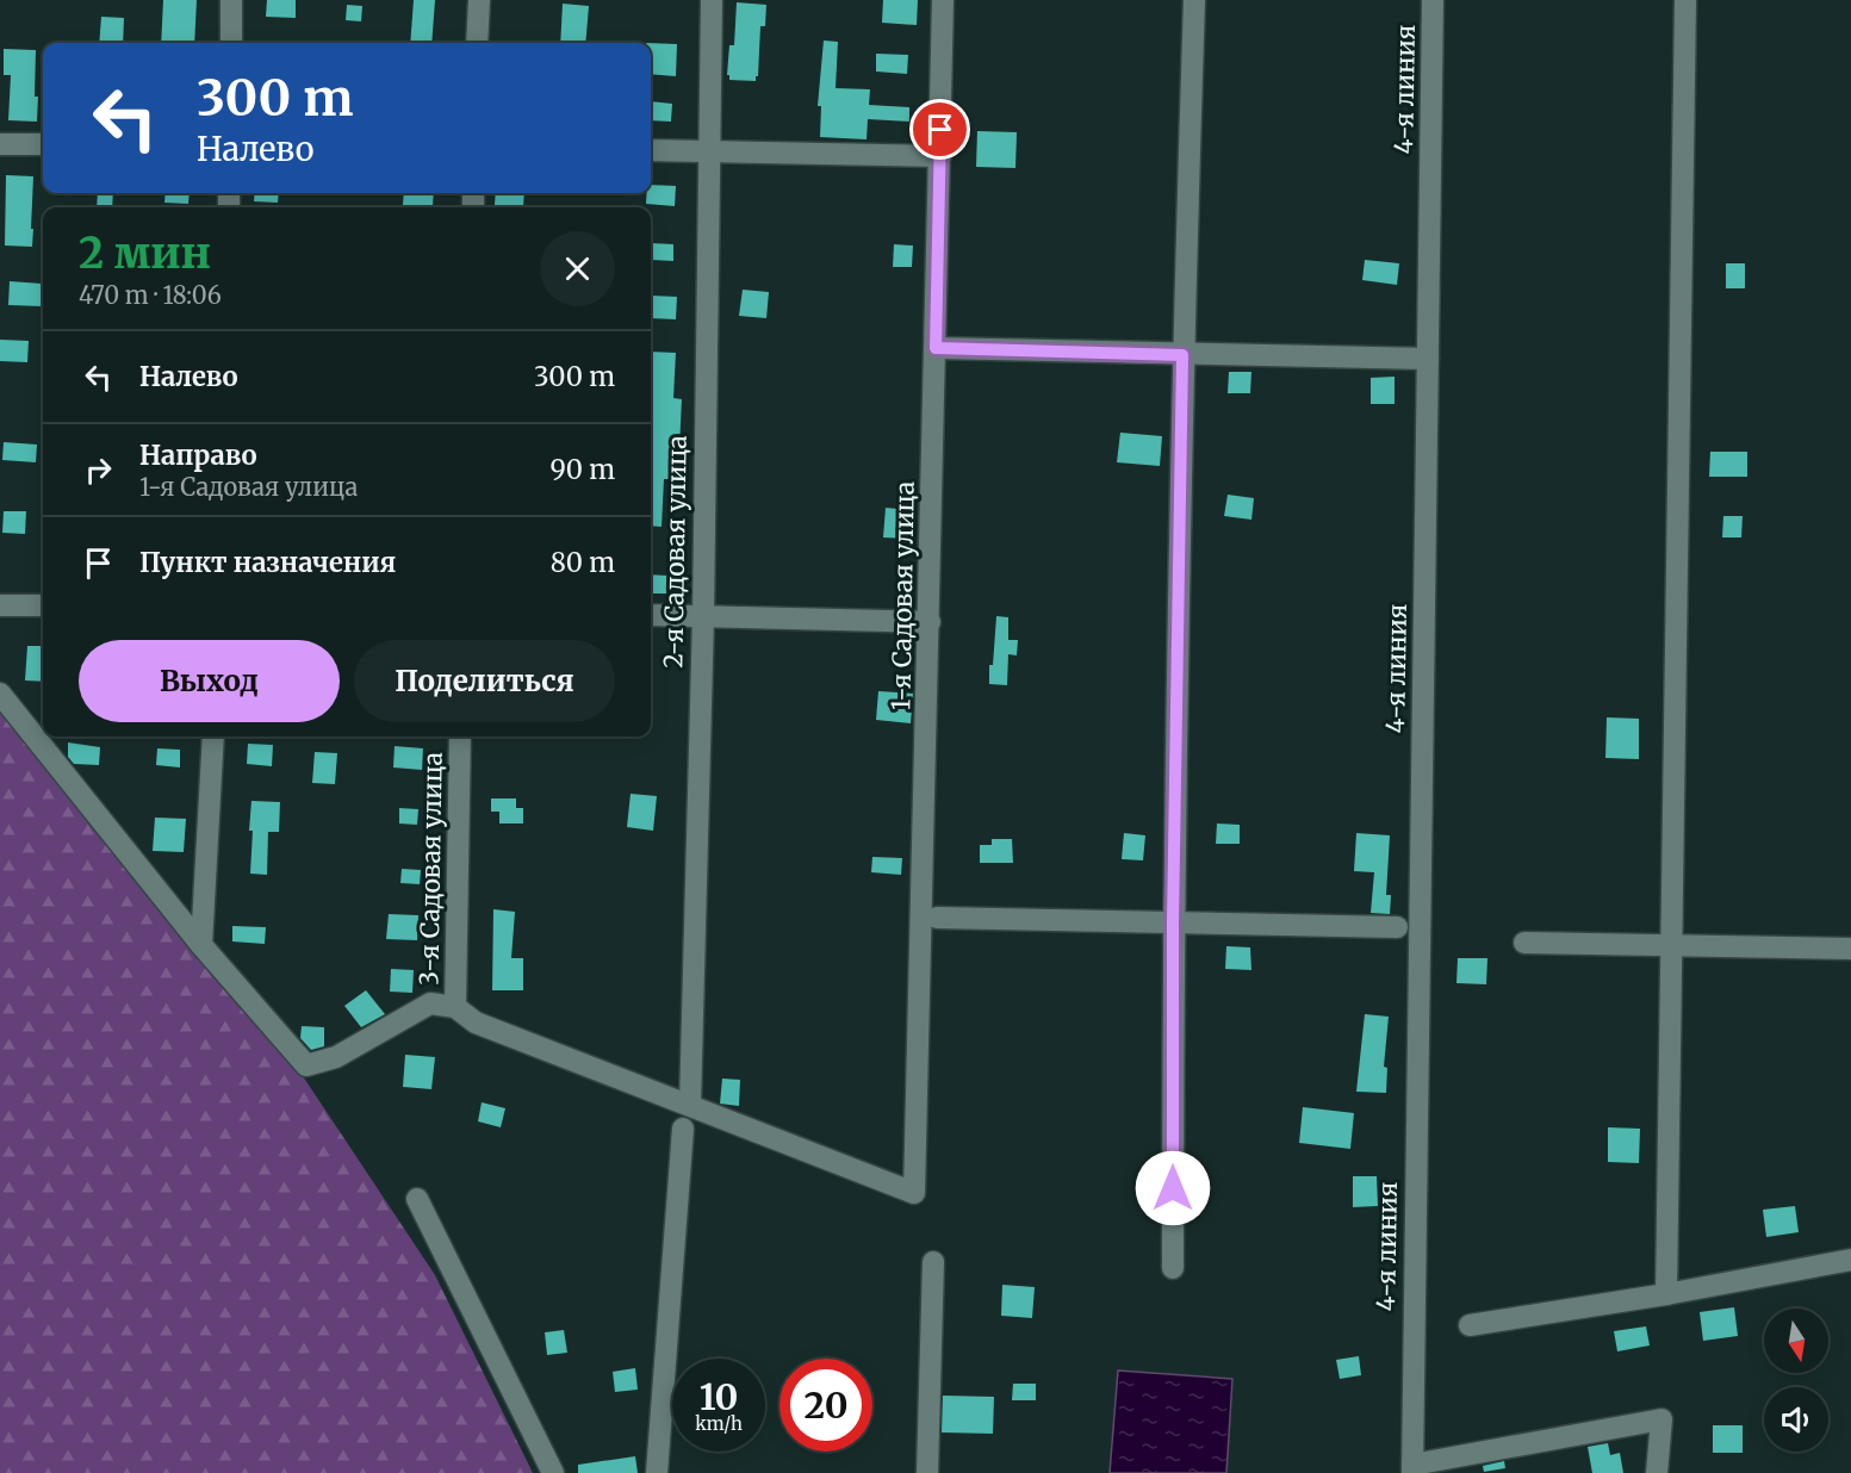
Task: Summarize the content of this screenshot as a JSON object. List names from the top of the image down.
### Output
{
  "streets": {
    "street": [
      "4-я линия",
      "2-я Садовая улица",
      "1-я Садовая улица",
      "3-я Садовая улица"
    ]
  },
  "crossings": [
    ["2-я Садовая улица", "1-я Садовая улица"]
  ],
  "north": "bottom",
  "page": {
    "turn": ["300 m", "Налево"],
    "heading": ["2 мин", "470 m · 18:06"],
    "list": [
      {
        "name": "Налево",
        "value": "300 m"
      },
      {
        "name": "Направо",
        "note": "1-я Садовая улица",
        "value": "90 m"
      },
      {
        "name": "Пункт назначения",
        "value": "80 m"
      }
    ],
    "buttons": ["Выход", "Поделиться"],
    "speed": "10 km/h",
    "limit": "20"
  }
}
